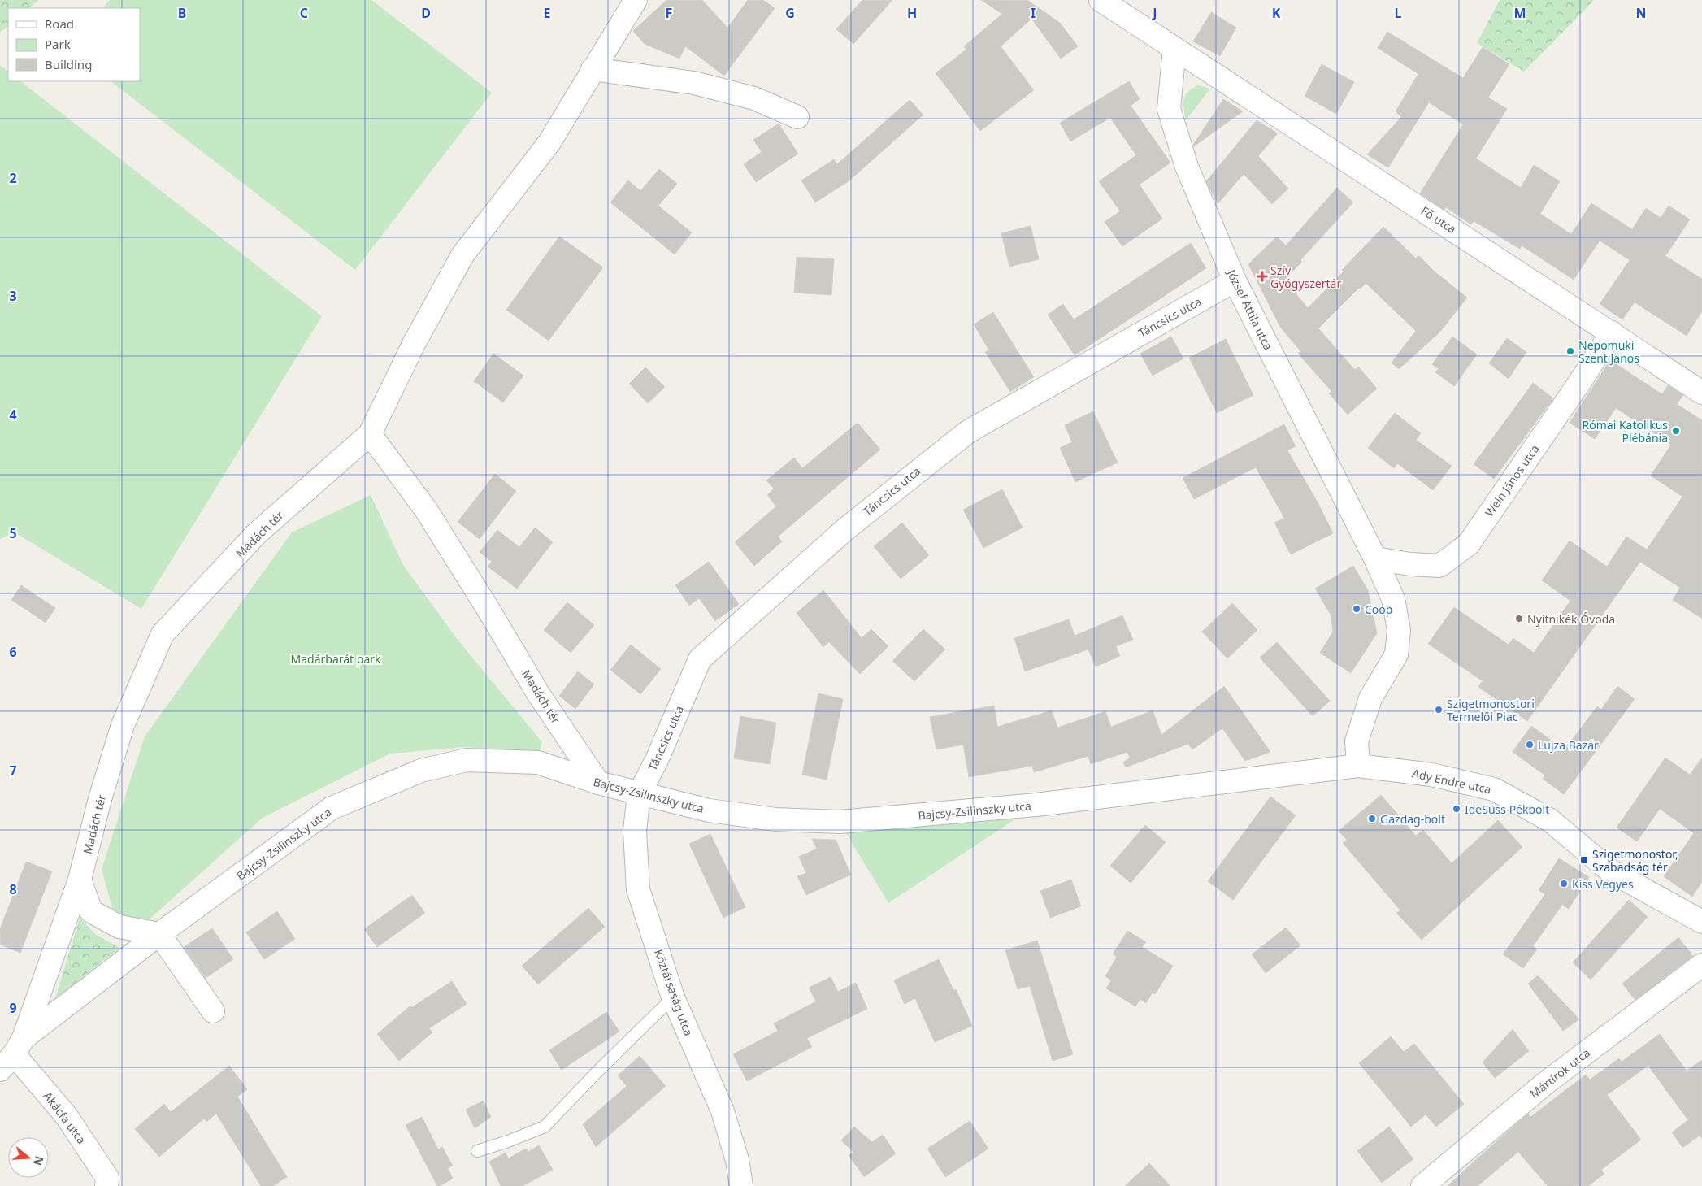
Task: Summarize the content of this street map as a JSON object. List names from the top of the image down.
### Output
{
  "streets": {
    "street": [
      "Fő utca",
      "József Attila utca",
      "Táncsics utca",
      "Wein János utca",
      "Madách tér",
      "Ady Endre utca",
      "Bajcsy-Zsilinszky utca",
      "Köztársaság utca",
      "Mártírok utca",
      "Akácfa utca"
    ]
  },
  "crossings": [
    ["Fő utca", "József Attila utca"],
    ["Fő utca", "Wein János utca"],
    ["József Attila utca", "Táncsics utca"],
    ["József Attila utca", "Wein János utca"],
    ["József Attila utca", "Ady Endre utca"],
    ["József Attila utca", "Bajcsy-Zsilinszky utca"],
    ["Táncsics utca", "Bajcsy-Zsilinszky utca"],
    ["Táncsics utca", "Köztársaság utca"],
    ["Madách tér", "Bajcsy-Zsilinszky utca"],
    ["Madách tér", "Akácfa utca"],
    ["Ady Endre utca", "Bajcsy-Zsilinszky utca"],
    ["Bajcsy-Zsilinszky utca", "Köztársaság utca"],
    ["Bajcsy-Zsilinszky utca", "Akácfa utca"]
  ],
  "parks": ["Madárbarát park"],
  "places": {
    "health": ["Szív Gyógyszertár"],
    "other": [
      "Nepomuki Szent János",
      "Római Katolikus Plébánia",
      "Coop",
      "Nyitnikék Óvoda",
      "Szigetmonostori Termelői Piac",
      "Lujza Bazár",
      "IdeSüss Pékbolt",
      "Gazdag-bolt",
      "Kiss Vegyes"
    ],
    "transit": ["Szigetmonostor, Szabadság tér"]
  },
  "legend": ["Road", "Park", "Building"],
  "north": "right",
  "grid": {
    "columns": [
      "B",
      "C",
      "D",
      "E",
      "F",
      "G",
      "H",
      "I",
      "J",
      "K",
      "L",
      "M",
      "N"
    ],
    "rows": [
      "2",
      "3",
      "4",
      "5",
      "6",
      "7",
      "8",
      "9"
    ]
  }
}
